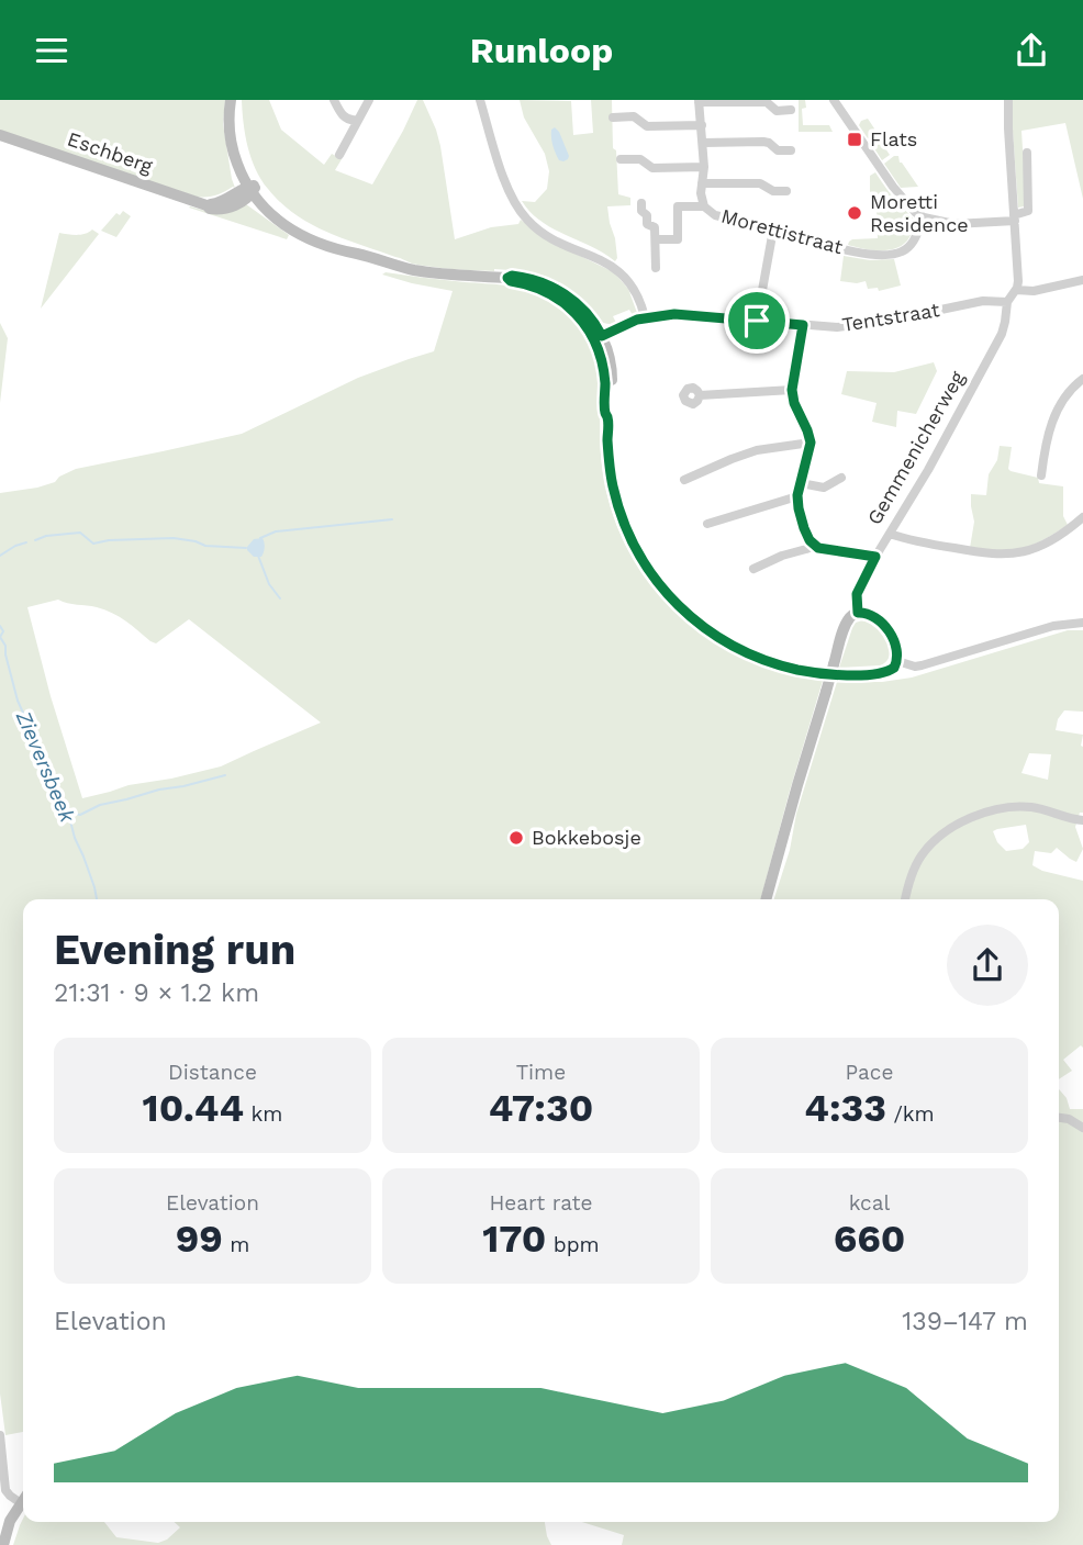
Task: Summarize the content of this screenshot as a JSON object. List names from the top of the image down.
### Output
{
  "streets": {
    "main road": ["Eschberg", "Gemmenicherweg"],
    "street": ["Morettistraat", "Tentstraat"]
  },
  "crossings": [
    ["Tentstraat", "Gemmenicherweg"]
  ],
  "water": ["Zieversbeek"],
  "places": {
    "transit": ["Flats"],
    "other": ["Moretti Residence", "Bokkebosje"]
  },
  "page": {
    "header": "Runloop",
    "heading": ["Evening run", "21:31 · 9 × 1.2 km"],
    "stats": [
      ["Distance", "10.44 km"],
      ["Time", "47:30"],
      ["Pace", "4:33 /km"],
      ["Elevation", "99 m"],
      ["Heart rate", "170 bpm"],
      ["kcal", "660"]
    ],
    "chart": ["Elevation", "139–147 m"]
  }
}
